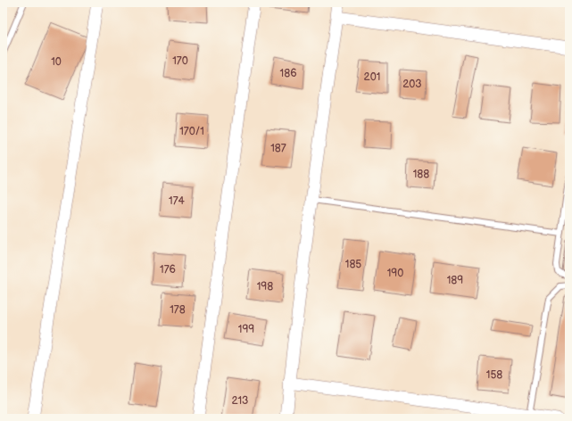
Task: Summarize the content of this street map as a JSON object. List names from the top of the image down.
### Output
{
  "house_numbers": [
    "170",
    "10",
    "186",
    "201",
    "203",
    "170/1",
    "187",
    "188",
    "174",
    "185",
    "176",
    "190",
    "189",
    "198",
    "178",
    "199",
    "158",
    "213"
  ]
}
